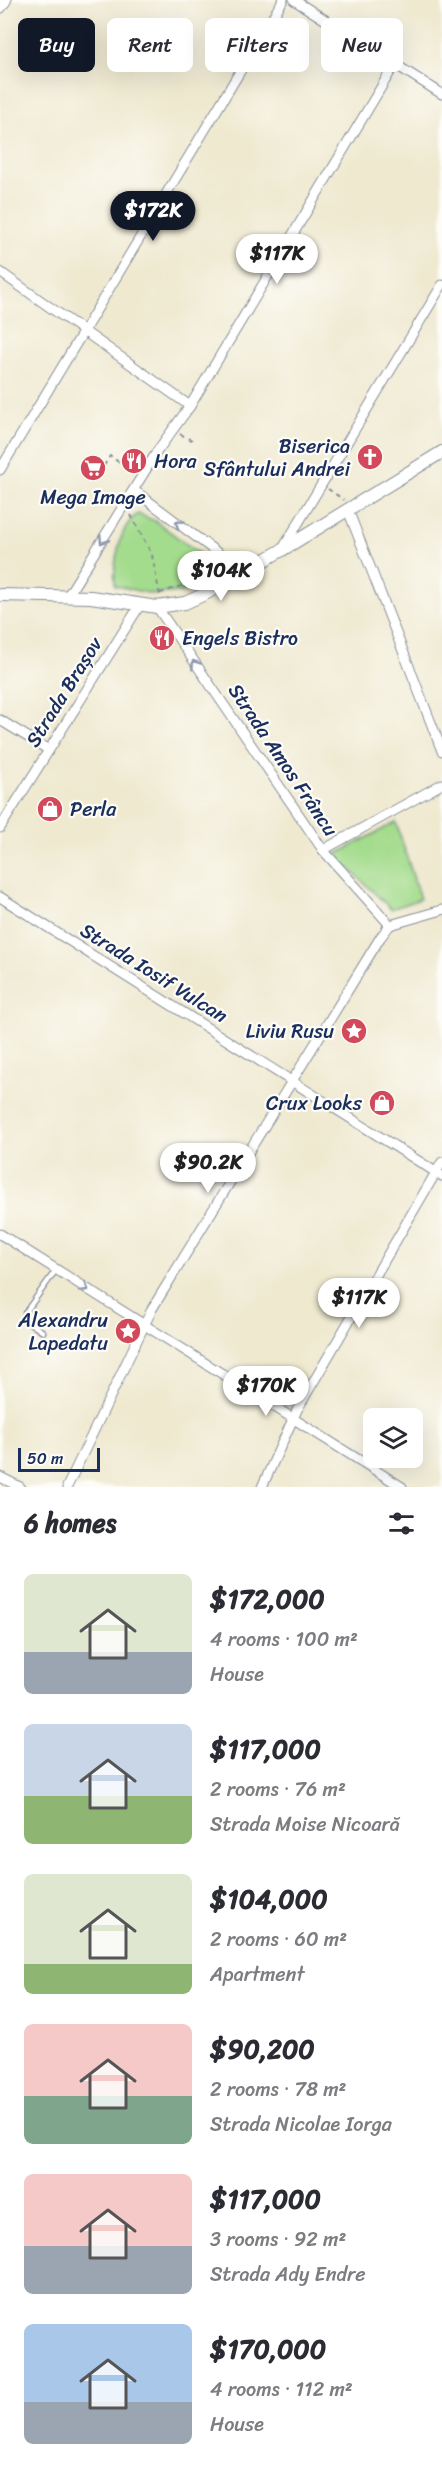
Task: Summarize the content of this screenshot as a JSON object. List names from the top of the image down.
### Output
{
  "streets": {
    "street": ["Strada Brașov", "Strada Amos Frâncu", "Strada Iosif Vulcan"]
  },
  "one_way": ["Strada Amos Frâncu"],
  "places": {
    "church": ["Biserica Sfântului Andrei"],
    "restaurant": ["Hora", "Engels Bistro"],
    "supermarket": ["Mega Image"],
    "shop": ["Perla", "Crux Looks"],
    "place": ["Liviu Rusu", "Alexandru Lapedatu"]
  },
  "scale_bar": "50 m",
  "page": {
    "chip": [
      "Buy",
      "Rent",
      "Filters",
      "New"
    ],
    "price": [
      "$172K",
      "$117K",
      "$104K",
      "$90.2K",
      "$117K",
      "$170K"
    ],
    "scale": "50 m",
    "heading": "6 homes",
    "list": [
      {
        "name": "$172,000",
        "note": "4 rooms · 100 m² · House"
      },
      {
        "name": "$117,000",
        "note": "2 rooms · 76 m² · Strada Moise Nicoară"
      },
      {
        "name": "$104,000",
        "note": "2 rooms · 60 m² · Apartment"
      },
      {
        "name": "$90,200",
        "note": "2 rooms · 78 m² · Strada Nicolae Iorga"
      },
      {
        "name": "$117,000",
        "note": "3 rooms · 92 m² · Strada Ady Endre"
      },
      {
        "name": "$170,000",
        "note": "4 rooms · 112 m² · House"
      }
    ]
  }
}
